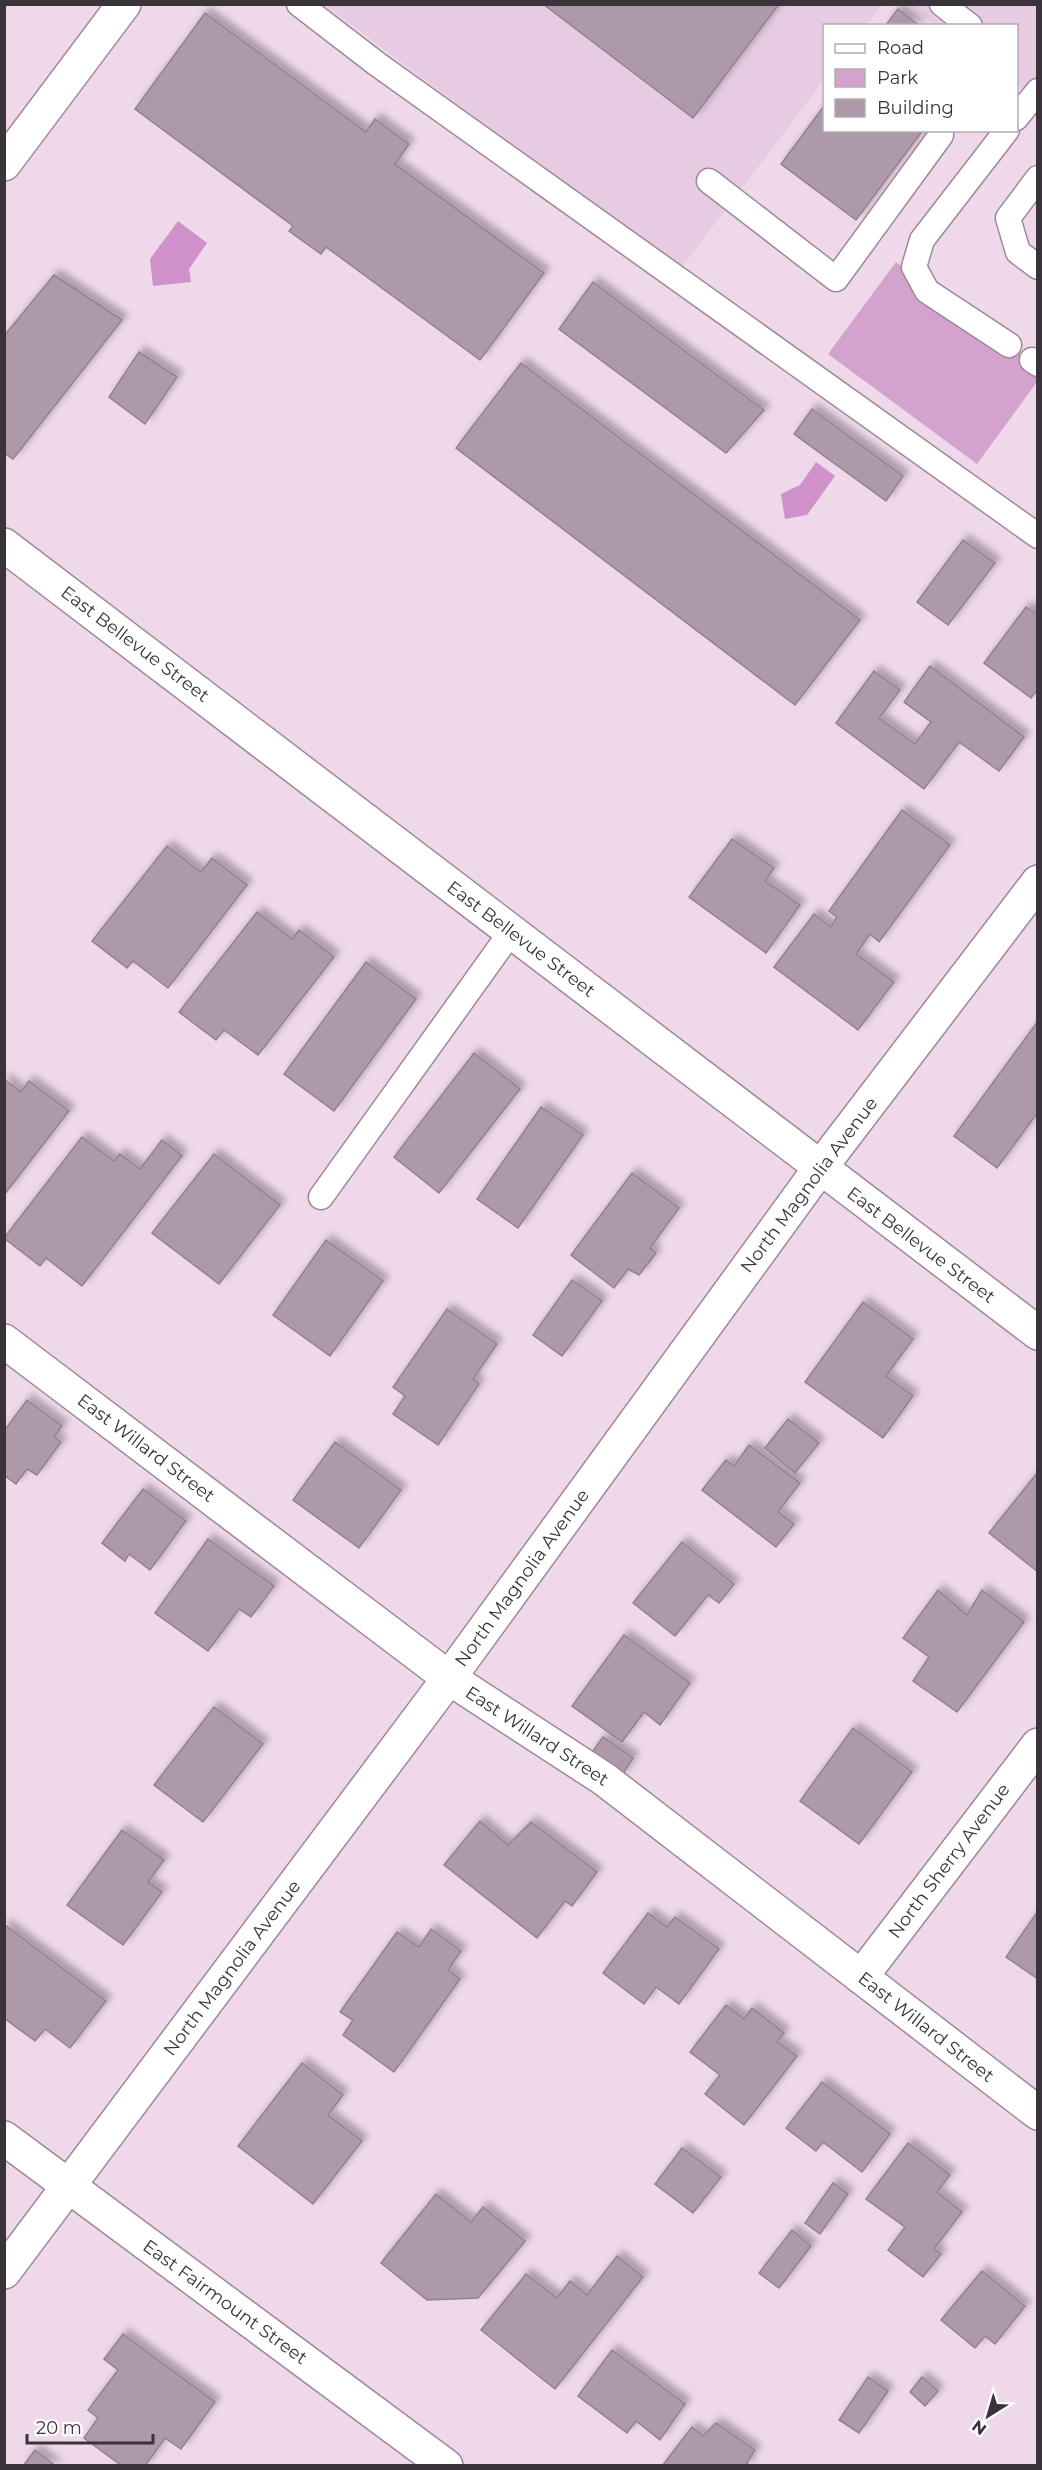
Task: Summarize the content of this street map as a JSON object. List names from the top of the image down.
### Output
{
  "streets": {
    "street": [
      "East Bellevue Street",
      "North Magnolia Avenue",
      "East Willard Street",
      "North Sherry Avenue",
      "East Fairmount Street"
    ]
  },
  "crossings": [
    ["East Bellevue Street", "North Magnolia Avenue"],
    ["North Magnolia Avenue", "East Willard Street"],
    ["North Magnolia Avenue", "East Fairmount Street"],
    ["East Willard Street", "North Sherry Avenue"]
  ],
  "legend": ["Road", "Park", "Building"],
  "scale_bar": "20 m",
  "north": "bottom left"
}
